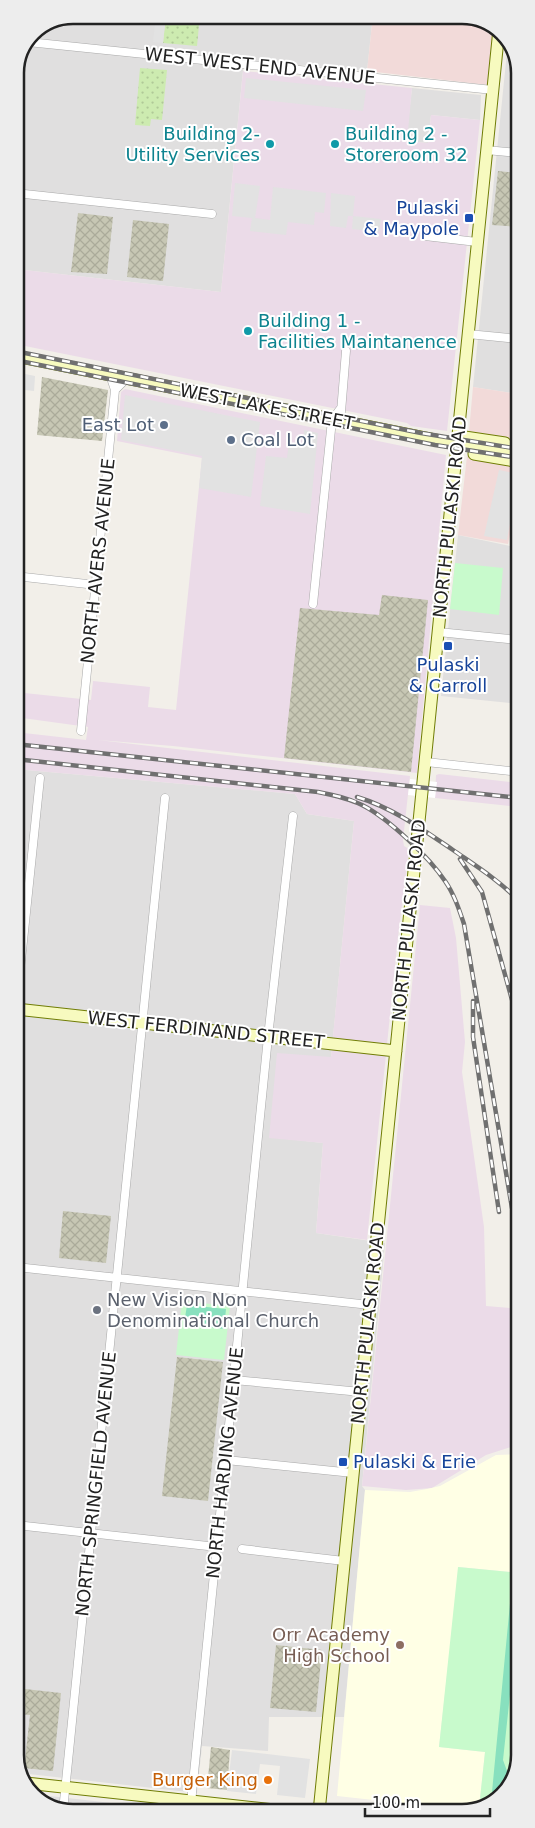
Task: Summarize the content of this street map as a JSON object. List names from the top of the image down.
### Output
{
  "streets": {
    "main road": ["WEST LAKE STREET", "NORTH PULASKI ROAD", "WEST FERDINAND STREET"],
    "street": [
      "WEST WEST END AVENUE",
      "NORTH AVERS AVENUE",
      "NORTH HARDING AVENUE",
      "NORTH SPRINGFIELD AVENUE"
    ]
  },
  "crossings": [
    ["WEST WEST END AVENUE", "NORTH PULASKI ROAD"],
    ["WEST LAKE STREET", "NORTH PULASKI ROAD"],
    ["WEST LAKE STREET", "NORTH AVERS AVENUE"],
    ["NORTH PULASKI ROAD", "WEST FERDINAND STREET"],
    ["WEST FERDINAND STREET", "NORTH HARDING AVENUE"],
    ["WEST FERDINAND STREET", "NORTH SPRINGFIELD AVENUE"]
  ],
  "places": {
    "other": [
      "Building 2- Utility Services",
      "Building 2 - Storeroom 32",
      "Building 1 - Facilities Maintanence",
      "East Lot",
      "Coal Lot",
      "New Vision Non Denominational Church",
      "Orr Academy High School",
      "Burger King"
    ],
    "transit": ["Pulaski & Maypole", "Pulaski & Carroll", "Pulaski & Erie"]
  },
  "scale_bar": "100 m"
}
